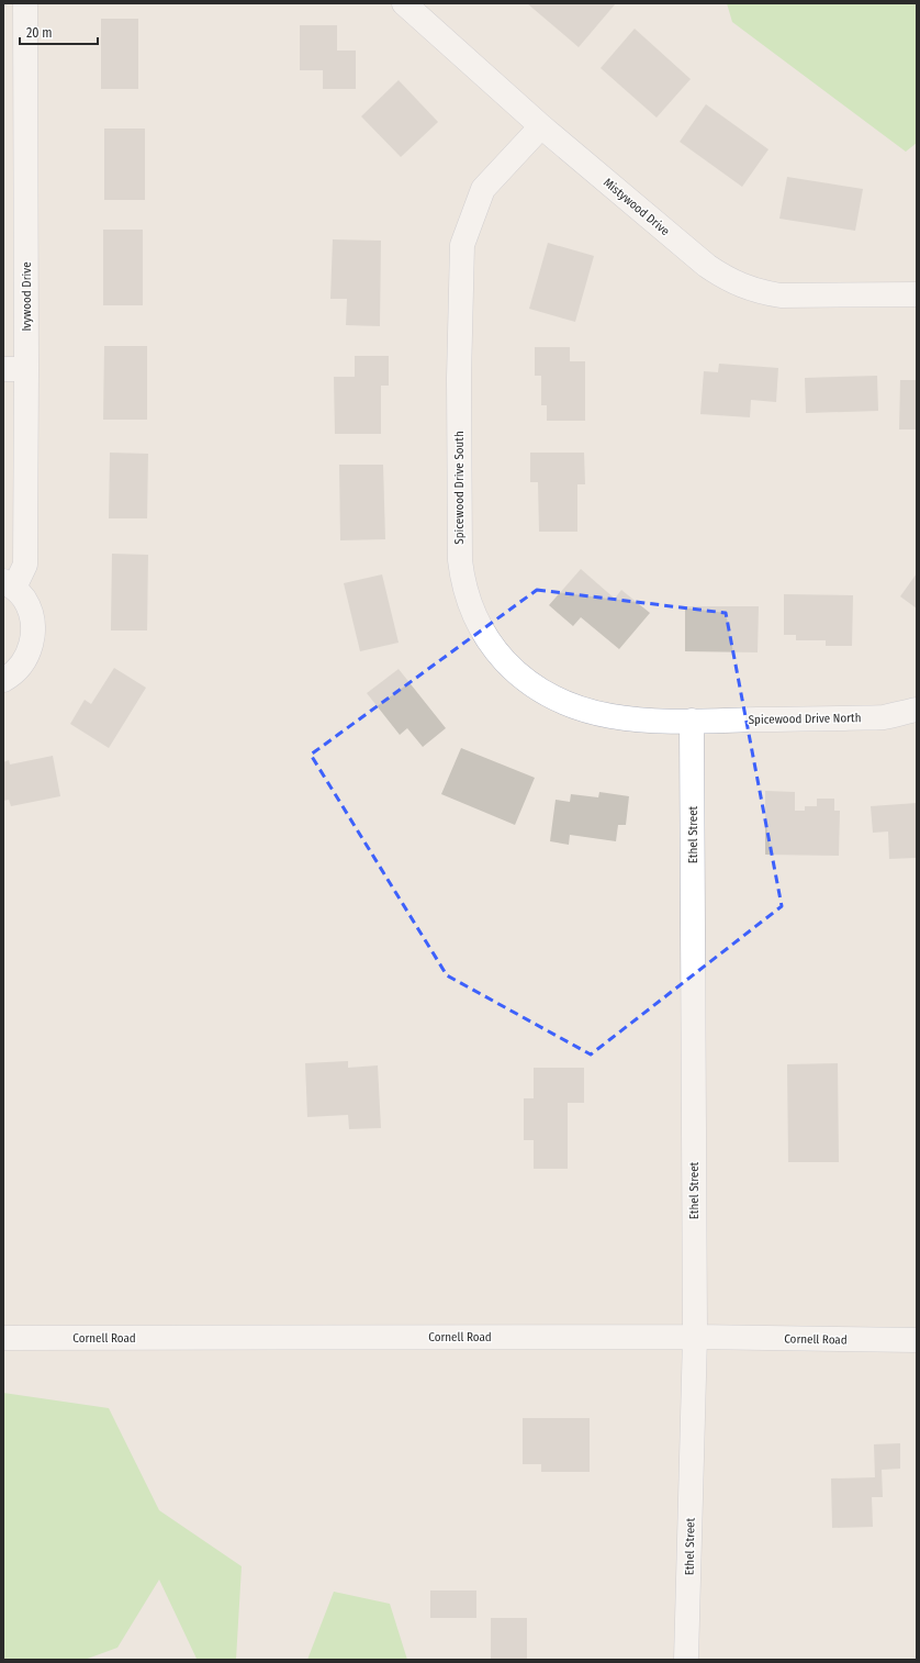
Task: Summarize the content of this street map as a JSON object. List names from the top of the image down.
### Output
{
  "streets": {
    "street": [
      "Mistywood Drive",
      "Ivywood Drive",
      "Spicewood Drive South",
      "Spicewood Drive North",
      "Ethel Street",
      "Cornell Road"
    ]
  },
  "crossings": [
    ["Mistywood Drive", "Spicewood Drive South"],
    ["Spicewood Drive South", "Spicewood Drive North"],
    ["Spicewood Drive South", "Ethel Street"],
    ["Spicewood Drive North", "Ethel Street"],
    ["Ethel Street", "Cornell Road"]
  ],
  "scale_bar": "20 m"
}
